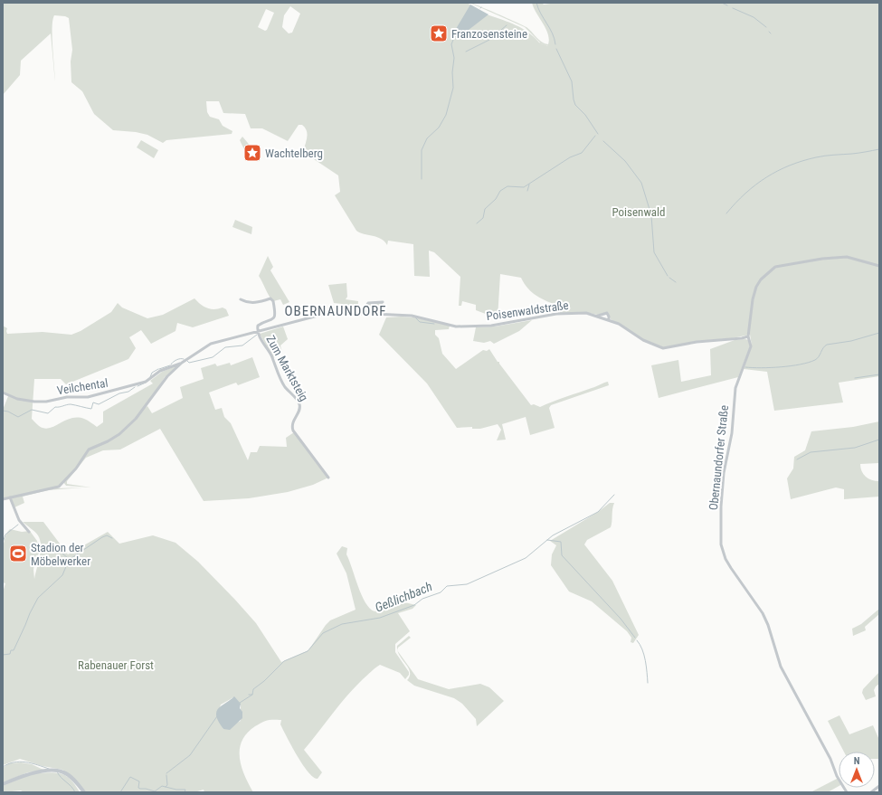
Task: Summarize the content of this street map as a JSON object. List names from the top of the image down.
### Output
{
  "streets": {
    "street": [
      "Poisenwaldstraße",
      "Zum Marktsteig",
      "Veilchental",
      "Obernaundorfer Straße"
    ]
  },
  "crossings": [
    ["Poisenwaldstraße", "Zum Marktsteig"],
    ["Poisenwaldstraße", "Veilchental"],
    ["Poisenwaldstraße", "Obernaundorfer Straße"]
  ],
  "districts": ["OBERNAUNDORF"],
  "water": ["Geßlichbach"],
  "parks": ["Poisenwald", "Rabenauer Forst"],
  "places": {
    "place": ["Franzosensteine", "Wachtelberg"],
    "sports": ["Stadion der Möbelwerker"]
  },
  "north": "top"
}
